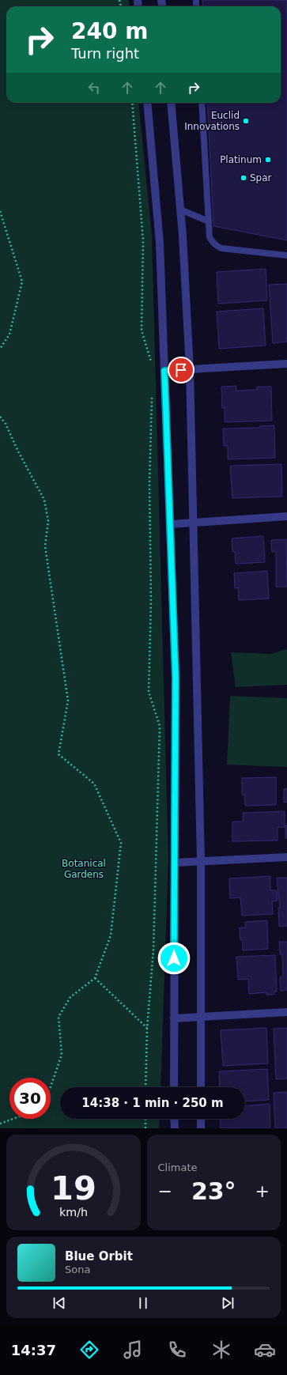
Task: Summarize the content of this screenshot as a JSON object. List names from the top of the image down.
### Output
{
  "parks": ["Botanical Gardens"],
  "places": ["Euclid Innovations", "Platinum", "Spar"],
  "page": {
    "turn": ["240 m", "Turn right"],
    "limit": "30",
    "trip": "14:38 · 1 min · 250 m",
    "tile": "Climate",
    "heat": ["−", "23°", "+"],
    "song": ["Blue Orbit", "Sona"],
    "tabs": "14:37",
    "gauge": ["19", "km/h"]
  }
}
